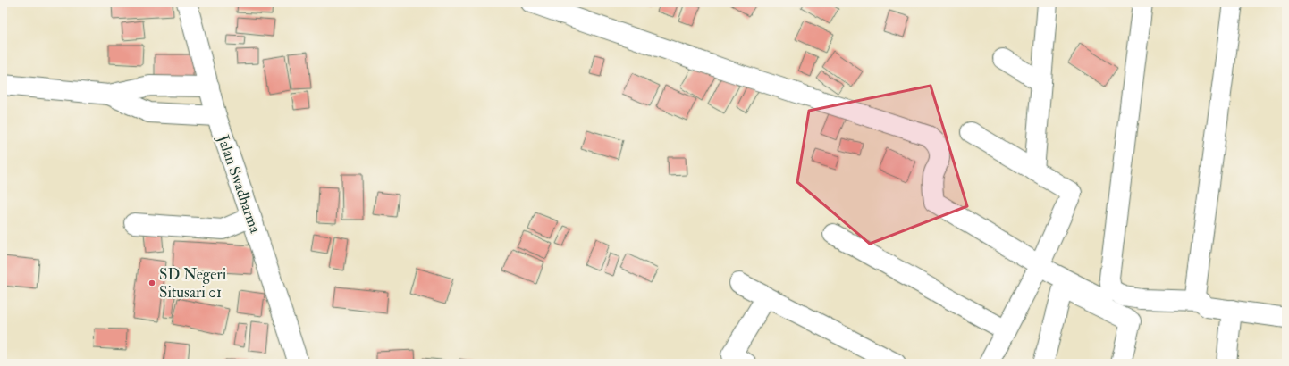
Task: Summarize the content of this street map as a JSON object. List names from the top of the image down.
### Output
{
  "streets": {
    "street": ["Jalan Swadharma"]
  },
  "places": ["SD Negeri Situsari 01"]
}
